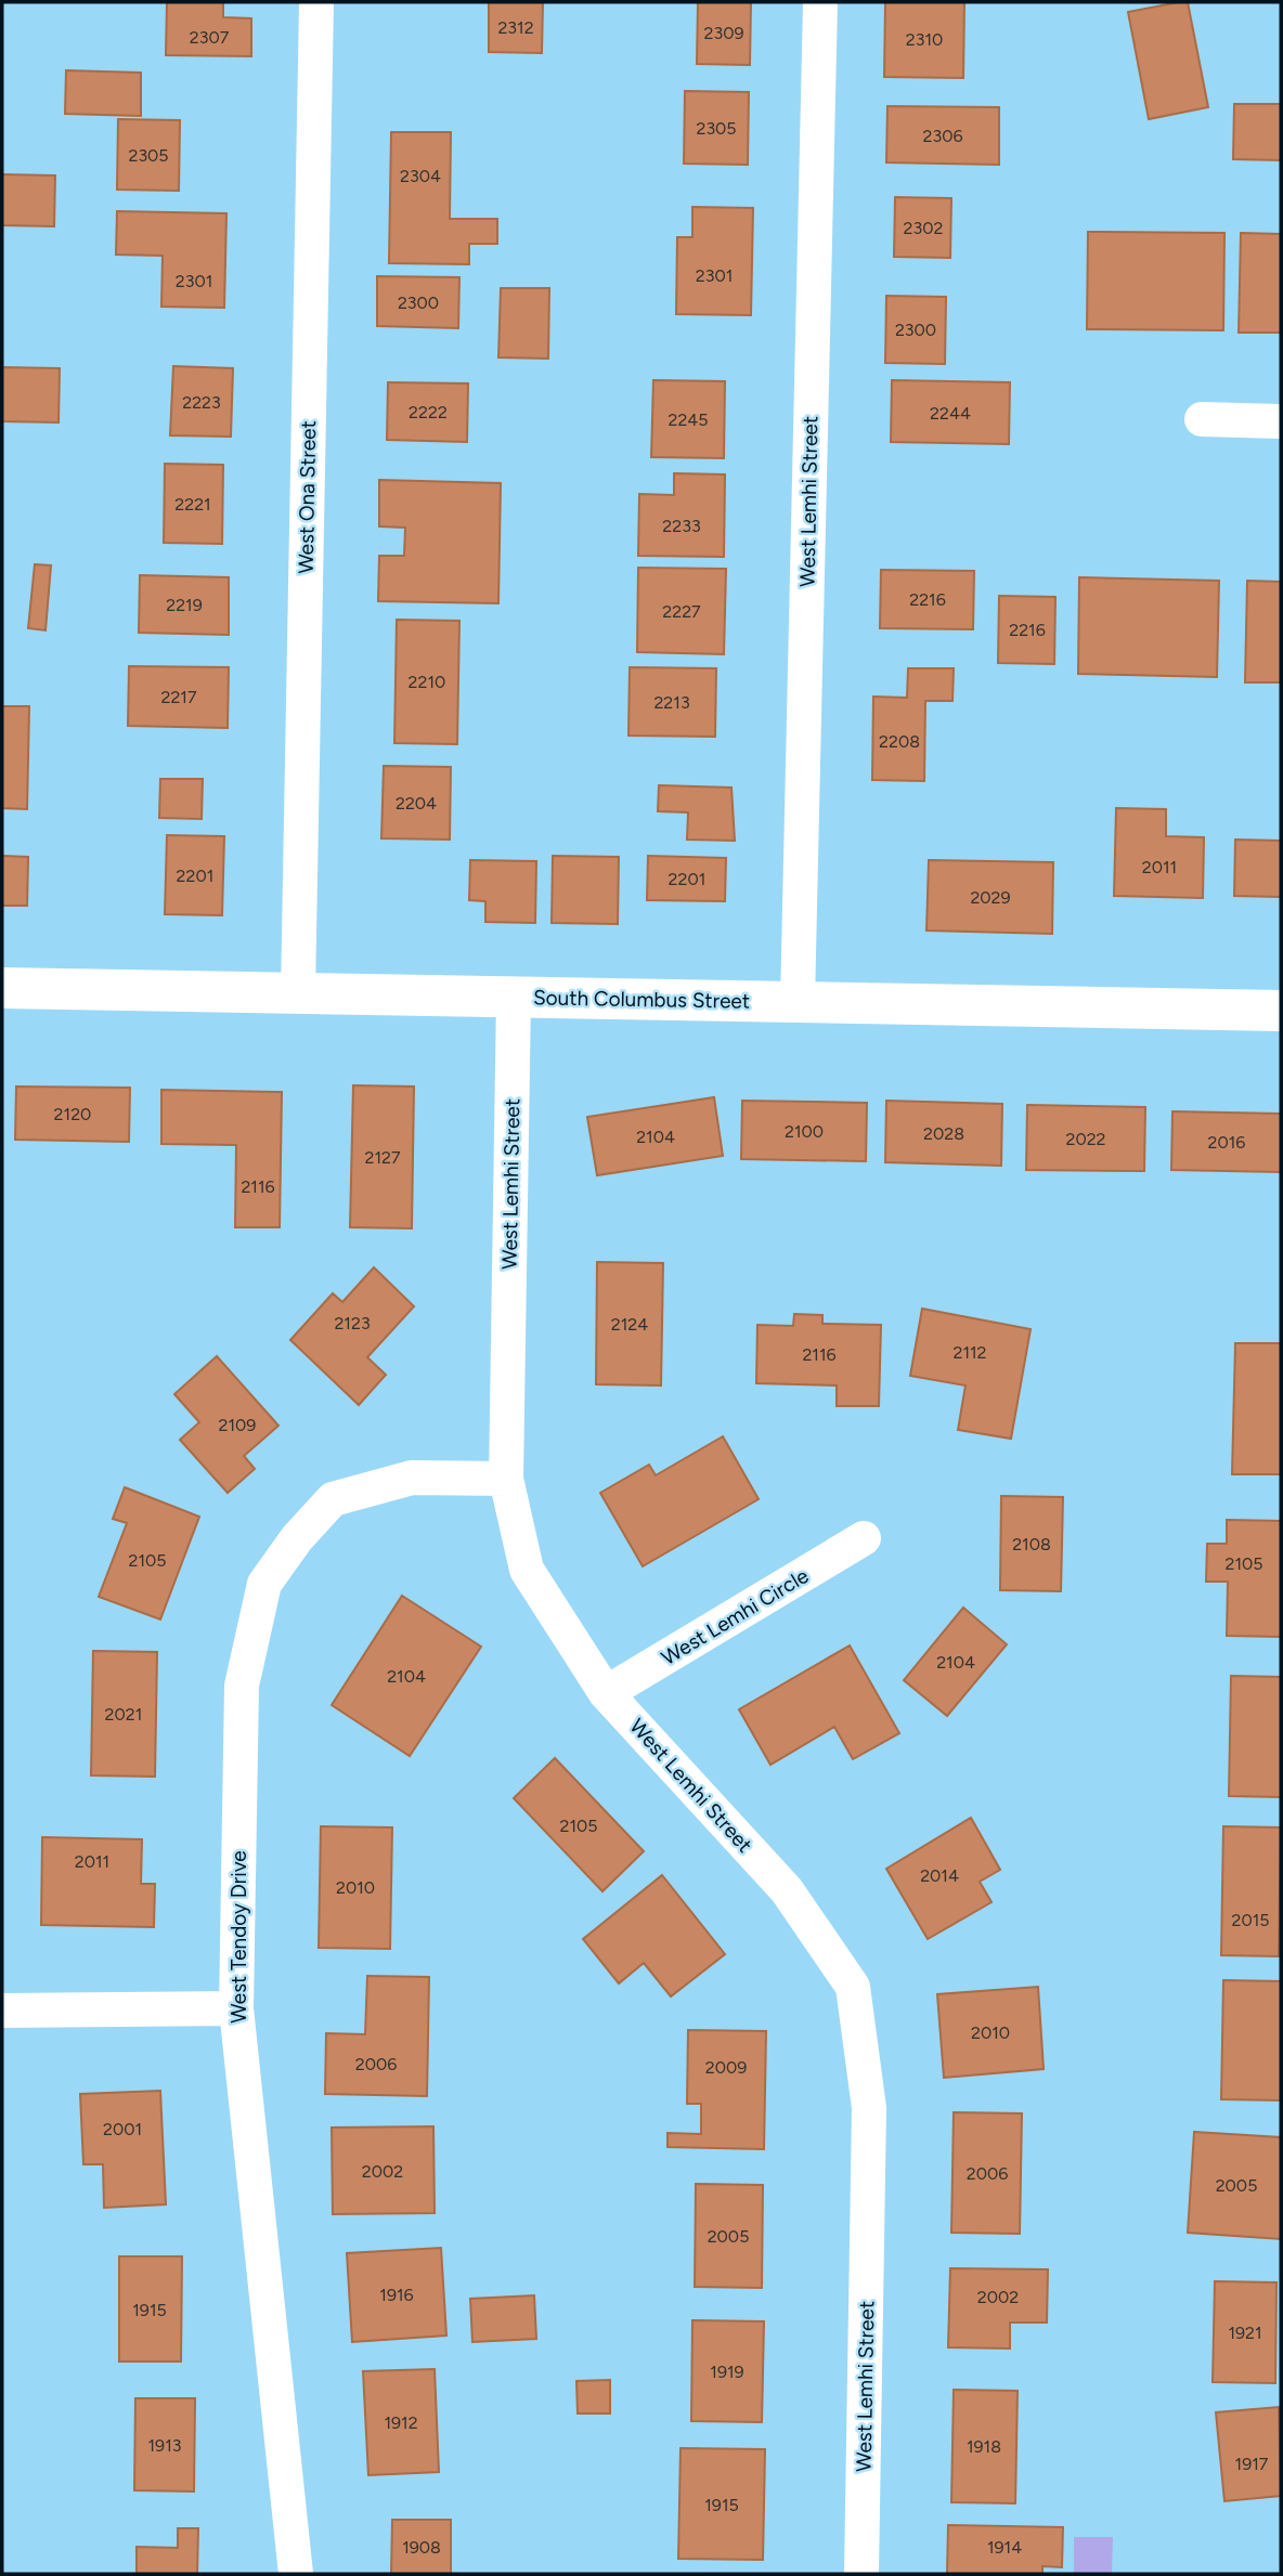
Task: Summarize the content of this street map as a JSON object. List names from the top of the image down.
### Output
{
  "streets": {
    "street": [
      "West Ona Street",
      "West Lemhi Street",
      "South Columbus Street",
      "West Lemhi Circle",
      "West Tendoy Drive"
    ]
  },
  "crossings": [
    ["West Ona Street", "South Columbus Street"],
    ["West Lemhi Street", "South Columbus Street"],
    ["West Lemhi Street", "West Lemhi Circle"],
    ["West Lemhi Street", "West Tendoy Drive"]
  ],
  "house_numbers": [
    "2312",
    "2309",
    "2307",
    "2310",
    "2305",
    "2306",
    "2305",
    "2304",
    "2302",
    "2301",
    "2301",
    "2300",
    "2300",
    "2223",
    "2222",
    "2244",
    "2245",
    "2221",
    "2233",
    "2216",
    "2219",
    "2227",
    "2216",
    "2210",
    "2217",
    "2213",
    "2208",
    "2204",
    "2011",
    "2201",
    "2201",
    "2029",
    "2120",
    "2100",
    "2028",
    "2104",
    "2022",
    "2016",
    "2127",
    "2116",
    "2123",
    "2124",
    "2112",
    "2116",
    "2109",
    "2108",
    "2105",
    "2105",
    "2104",
    "2104",
    "2021",
    "2105",
    "2011",
    "2014",
    "2010",
    "2015",
    "2010",
    "2006",
    "2009",
    "2001",
    "2002",
    "2006",
    "2005",
    "2005",
    "1916",
    "2002",
    "1915",
    "1921",
    "1919",
    "1912",
    "1913",
    "1918",
    "1917",
    "1915",
    "1908",
    "1914"
  ]
}
